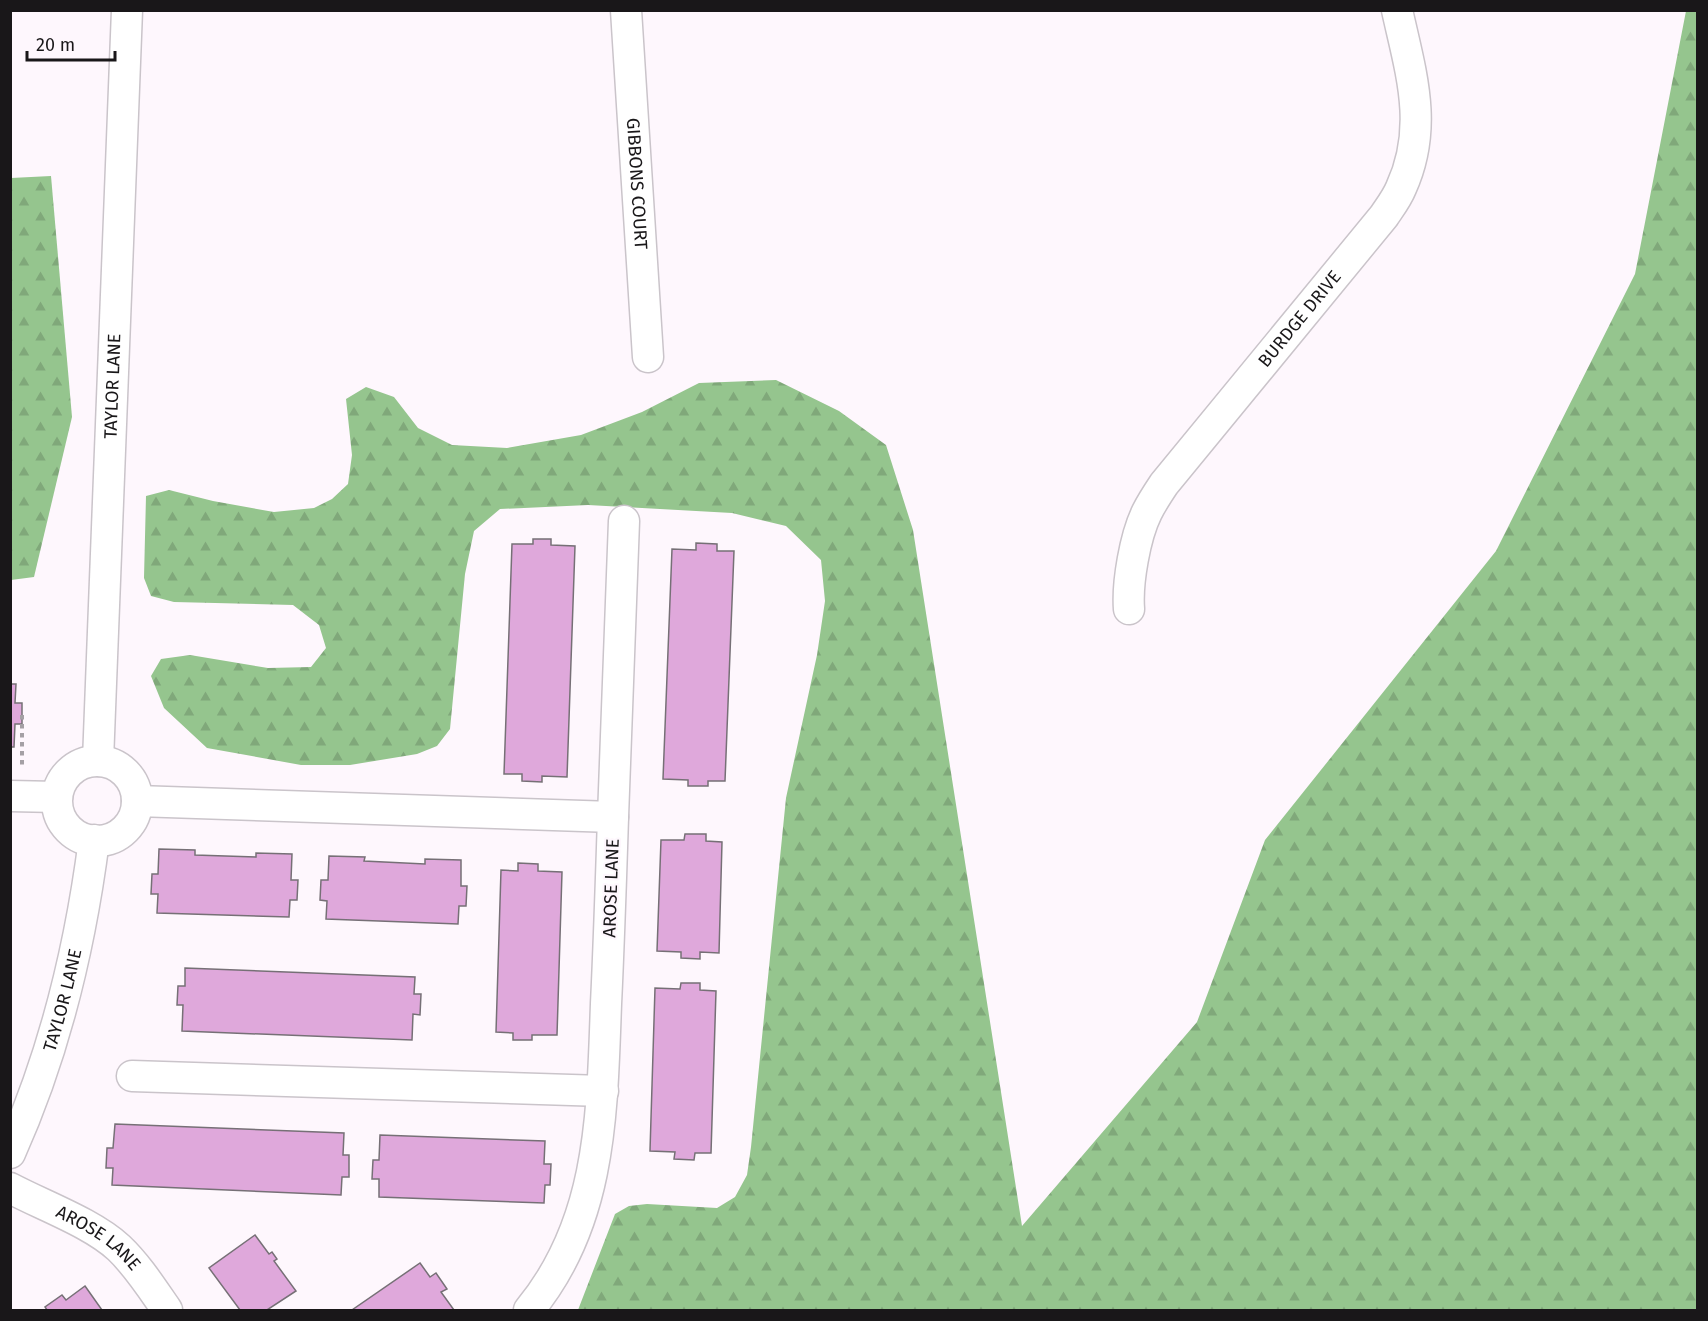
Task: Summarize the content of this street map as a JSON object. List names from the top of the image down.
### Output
{
  "streets": {
    "street": [
      "GIBBONS COURT",
      "BURDGE DRIVE",
      "TAYLOR LANE",
      "AROSE LANE"
    ]
  },
  "crossings": [
    ["TAYLOR LANE", "AROSE LANE"]
  ],
  "scale_bar": "20 m"
}
